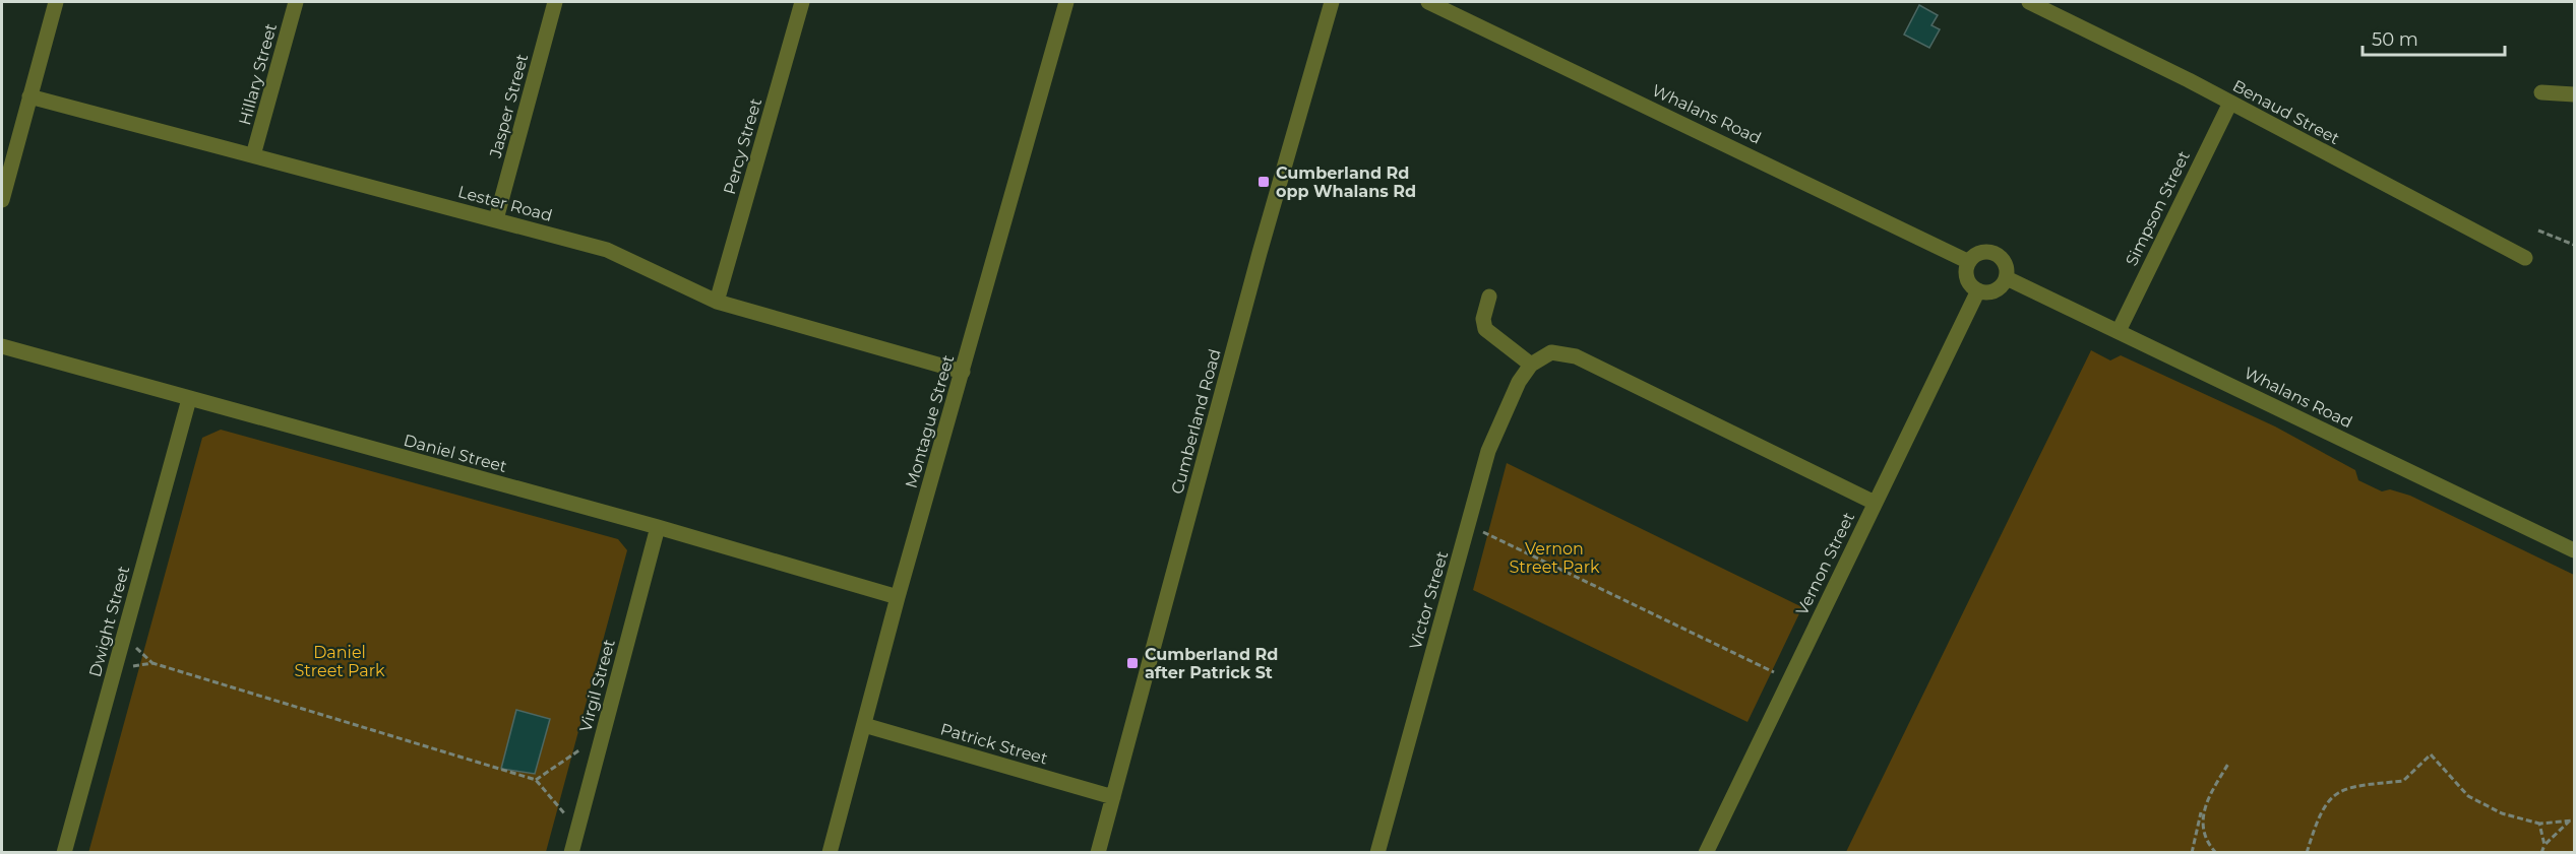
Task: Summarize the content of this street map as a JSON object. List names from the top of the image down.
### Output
{
  "streets": {
    "street": [
      "Hillary Street",
      "Jasper Street",
      "Benaud Street",
      "Whalans Road",
      "Percy Street",
      "Lester Road",
      "Simpson Street",
      "Montague Street",
      "Cumberland Road",
      "Daniel Street",
      "Vernon Street",
      "Victor Street",
      "Dwight Street",
      "Virgil Street",
      "Patrick Street"
    ]
  },
  "crossings": [
    ["Hillary Street", "Lester Road"],
    ["Jasper Street", "Lester Road"],
    ["Benaud Street", "Simpson Street"],
    ["Whalans Road", "Simpson Street"],
    ["Whalans Road", "Vernon Street"],
    ["Percy Street", "Lester Road"],
    ["Lester Road", "Montague Street"],
    ["Montague Street", "Daniel Street"],
    ["Montague Street", "Patrick Street"],
    ["Cumberland Road", "Patrick Street"],
    ["Daniel Street", "Dwight Street"],
    ["Daniel Street", "Virgil Street"]
  ],
  "parks": ["Vernon Street Park", "Daniel Street Park"],
  "places": {
    "transit": ["Cumberland Rd opp Whalans Rd", "Cumberland Rd after Patrick St"]
  },
  "scale_bar": "50 m"
}
